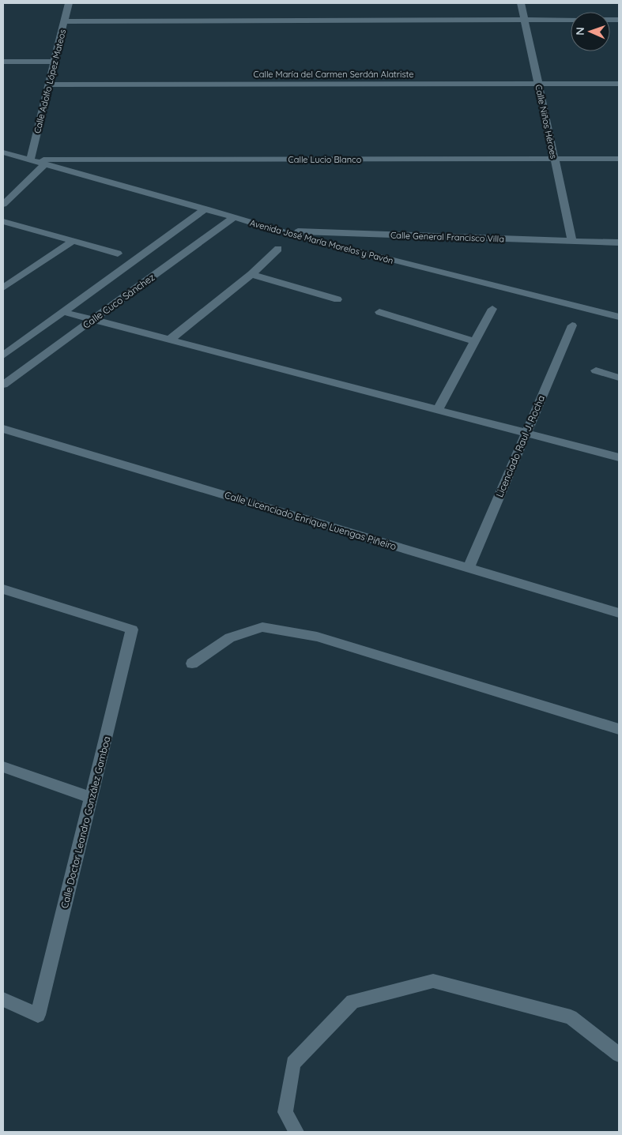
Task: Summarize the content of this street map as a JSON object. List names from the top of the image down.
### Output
{
  "streets": {
    "street": [
      "Calle María del Carmen Serdán Alatriste",
      "Calle Adolfo López Mateos",
      "Calle Niños Héroes",
      "Calle Lucio Blanco",
      "Calle General Francisco Villa",
      "Avenida José María Morelos y Pavón",
      "Calle Cuco Sánchez",
      "Licenciado Raul J. Rocha",
      "Calle Licenciado Enrique Luengas Piñeiro",
      "Calle Doctor Leandro González Gamboa"
    ]
  },
  "crossings": [
    ["Calle María del Carmen Serdán Alatriste", "Calle Adolfo López Mateos"],
    ["Calle María del Carmen Serdán Alatriste", "Calle Niños Héroes"],
    ["Calle Adolfo López Mateos", "Calle Lucio Blanco"],
    ["Calle Adolfo López Mateos", "Avenida José María Morelos y Pavón"],
    ["Calle Niños Héroes", "Calle Lucio Blanco"],
    ["Calle Niños Héroes", "Calle General Francisco Villa"],
    ["Calle Lucio Blanco", "Avenida José María Morelos y Pavón"],
    ["Calle General Francisco Villa", "Avenida José María Morelos y Pavón"],
    ["Avenida José María Morelos y Pavón", "Calle Cuco Sánchez"],
    ["Licenciado Raul J. Rocha", "Calle Licenciado Enrique Luengas Piñeiro"]
  ],
  "north": "left"
}
